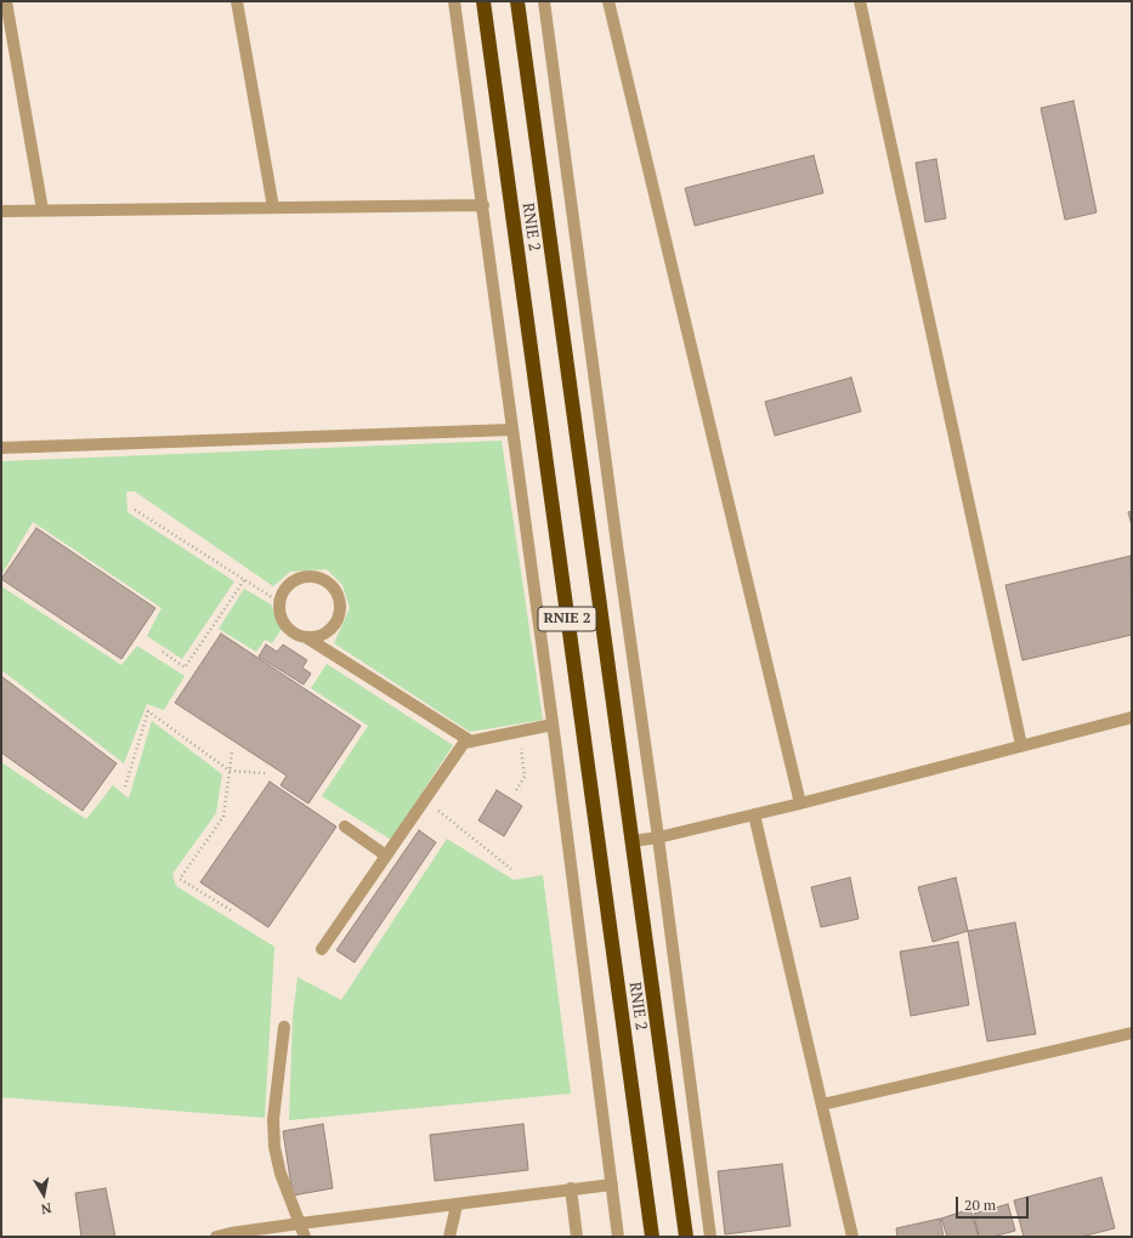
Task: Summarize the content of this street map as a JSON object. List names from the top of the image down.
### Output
{
  "streets": {
    "highway": ["RNIE 2"]
  },
  "scale_bar": "20 m",
  "north": "bottom"
}
